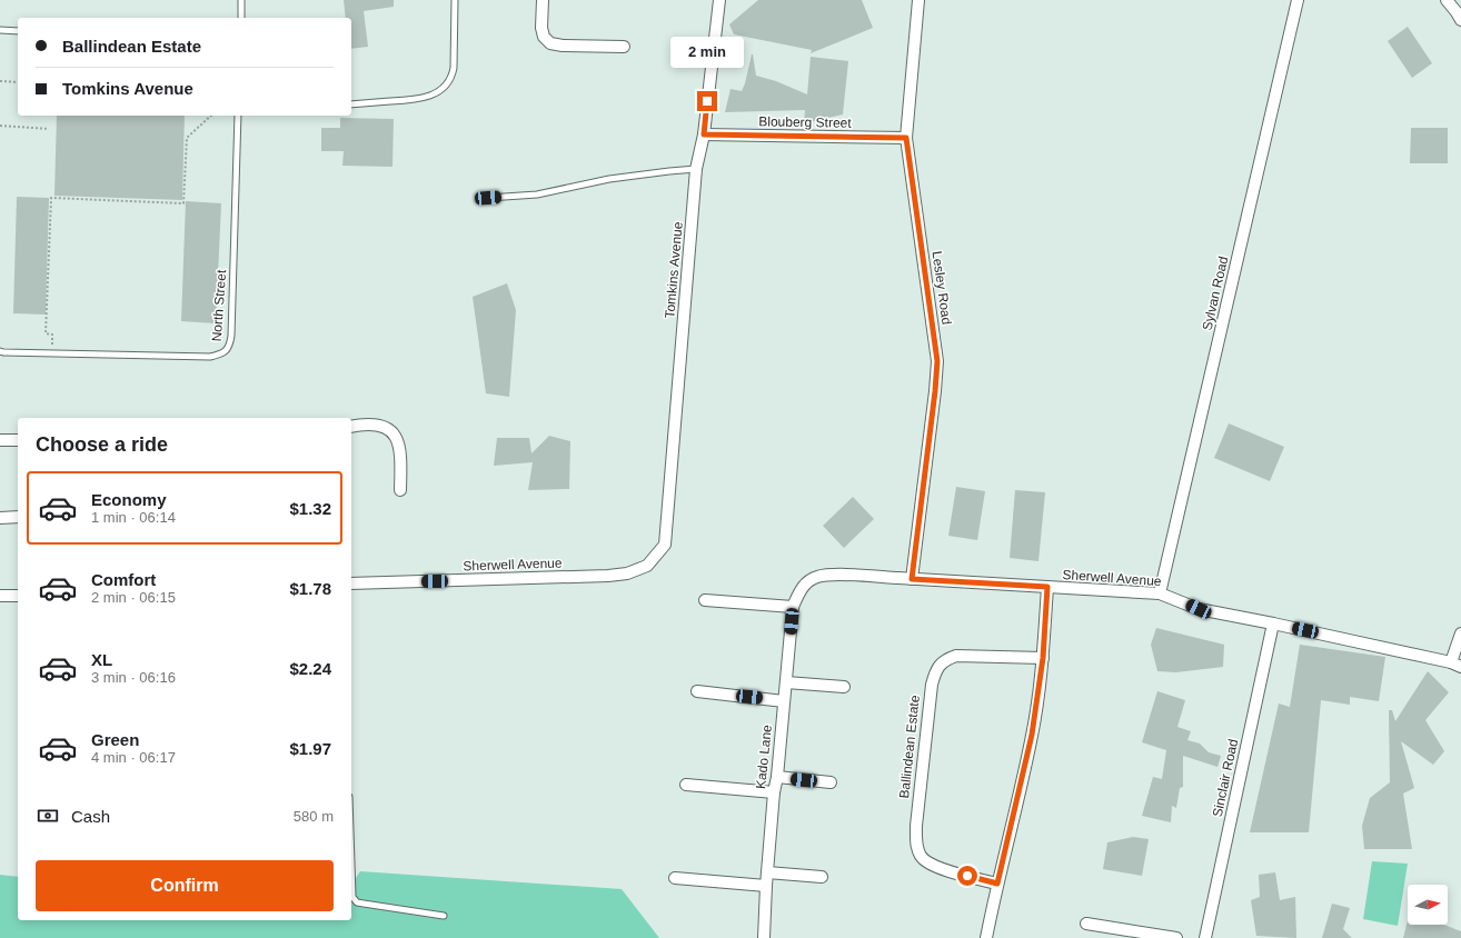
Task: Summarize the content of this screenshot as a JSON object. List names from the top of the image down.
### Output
{
  "streets": {
    "street": [
      "Blouberg Street",
      "Tomkins Avenue",
      "Lesley Road",
      "Sylvan Road",
      "Sherwell Avenue",
      "Ballindean Estate",
      "Kado Lane",
      "Sinclair Road"
    ],
    "lane": ["North Street"]
  },
  "crossings": [
    ["Blouberg Street", "Tomkins Avenue"],
    ["Blouberg Street", "Lesley Road"],
    ["Tomkins Avenue", "Sherwell Avenue"],
    ["Lesley Road", "Sherwell Avenue"],
    ["Lesley Road", "Kado Lane"],
    ["Sylvan Road", "Sherwell Avenue"],
    ["Sherwell Avenue", "Kado Lane"],
    ["Sherwell Avenue", "Sinclair Road"]
  ],
  "north": "right",
  "page": {
    "banner": ["Ballindean Estate", "Tomkins Avenue"],
    "bubble": "2 min",
    "heading": "Choose a ride",
    "list": [
      {
        "name": "Economy",
        "note": "1 min · 06:14",
        "value": "$1.32"
      },
      {
        "name": "Comfort",
        "note": "2 min · 06:15",
        "value": "$1.78"
      },
      {
        "name": "XL",
        "note": "3 min · 06:16",
        "value": "$2.24"
      },
      {
        "name": "Green",
        "note": "4 min · 06:17",
        "value": "$1.97"
      }
    ],
    "pay": ["Cash", "580 m"],
    "buttons": "Confirm"
  }
}
